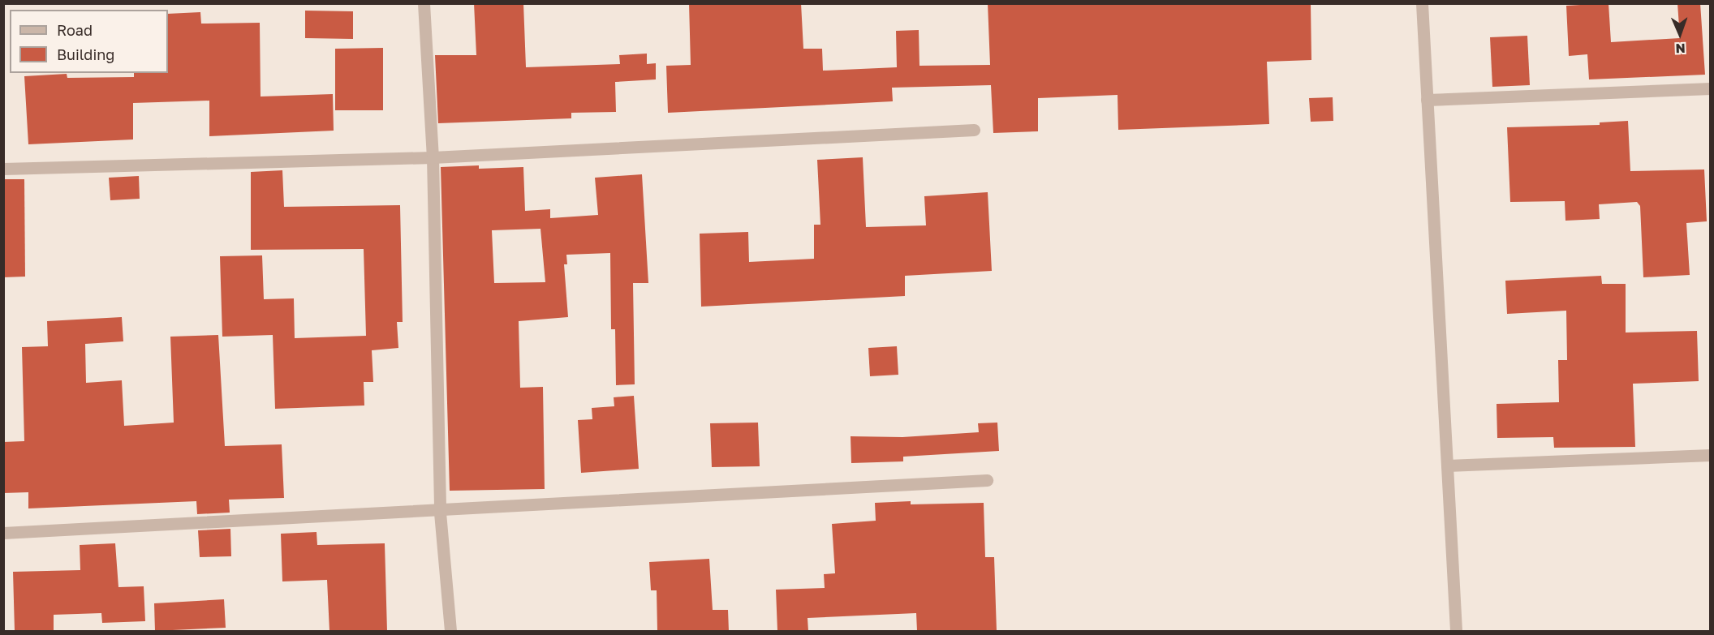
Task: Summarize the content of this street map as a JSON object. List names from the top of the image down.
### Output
{
  "legend": ["Road", "Building"],
  "north": "bottom"
}
